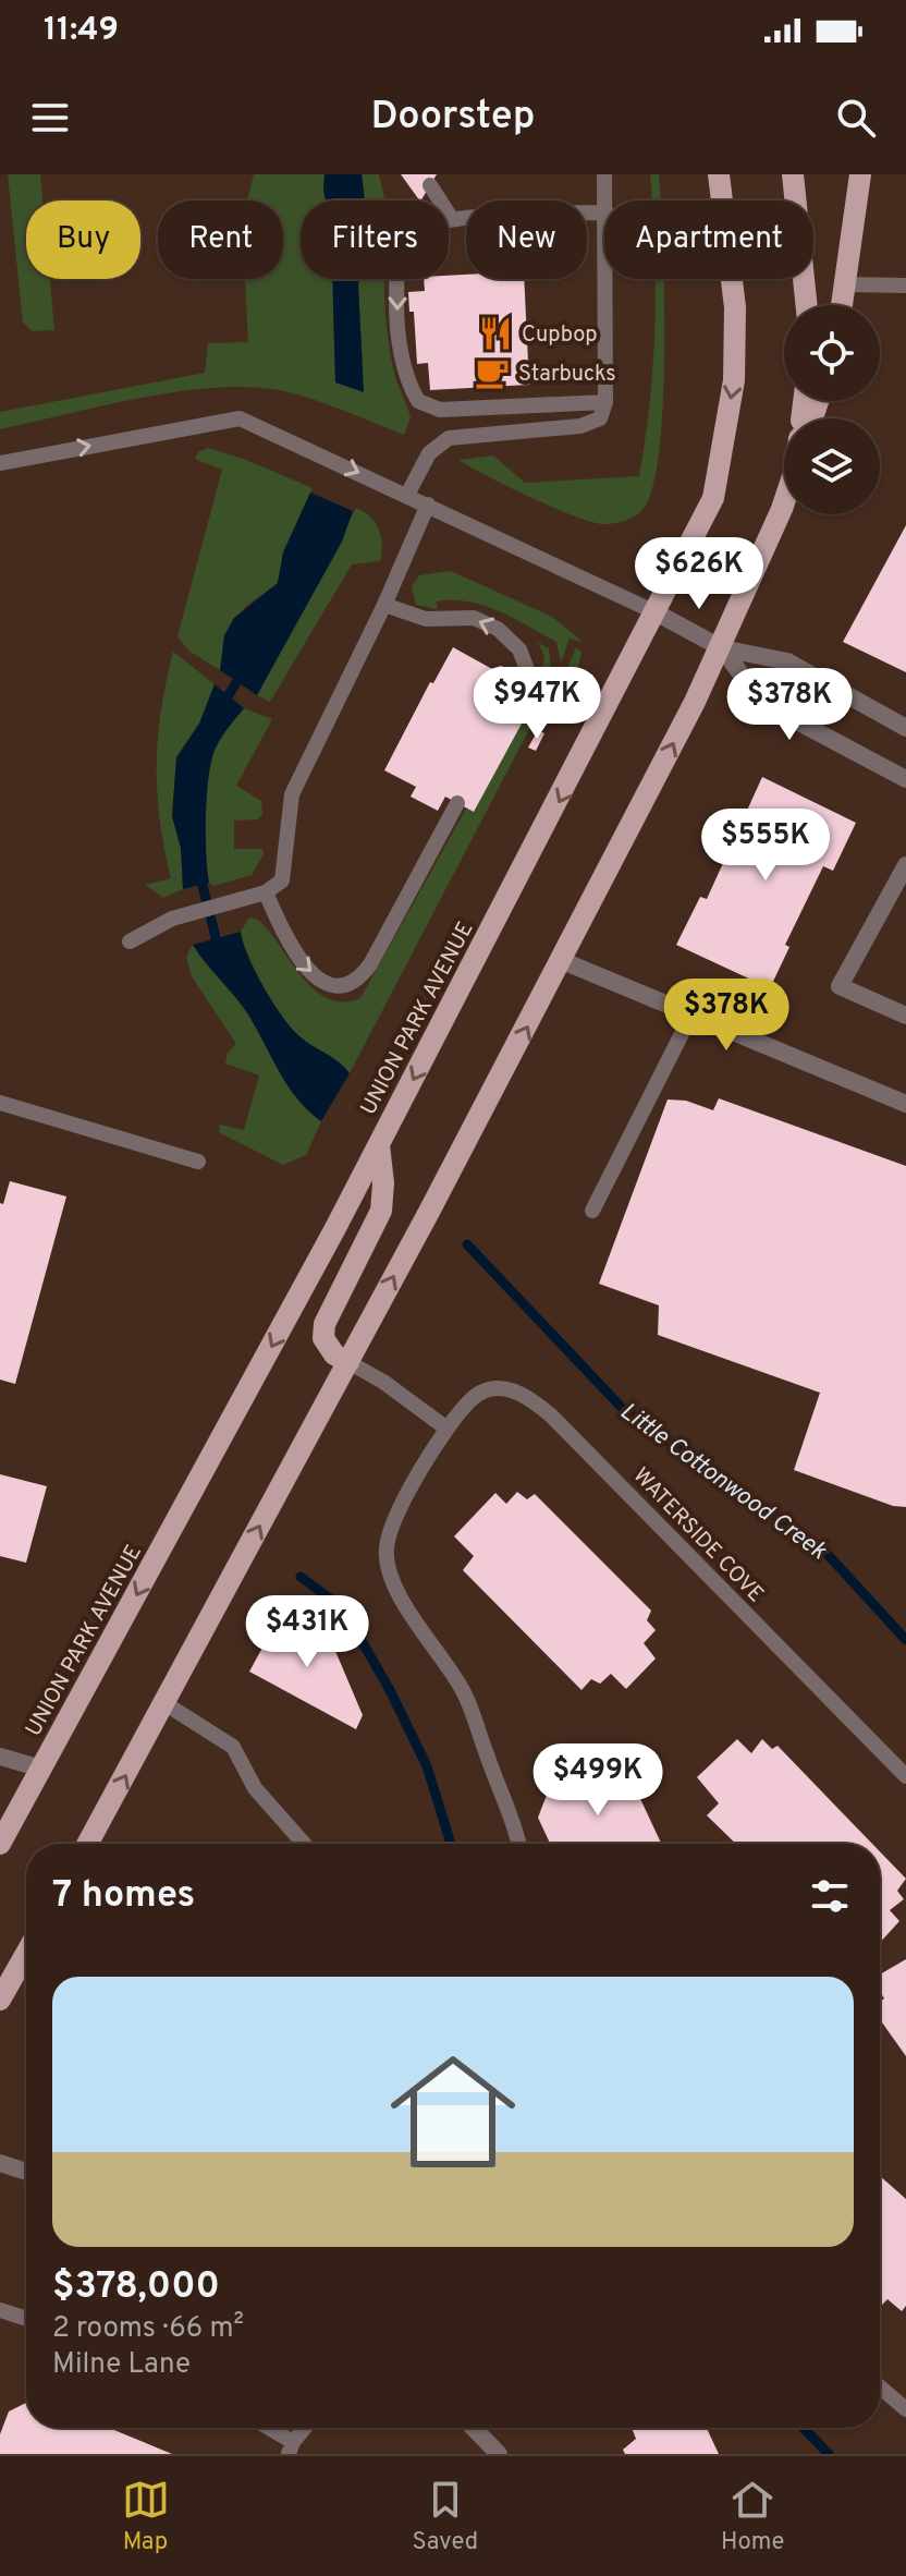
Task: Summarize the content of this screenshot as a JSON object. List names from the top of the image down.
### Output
{
  "streets": {
    "main road": ["UNION PARK AVENUE"],
    "lane": ["WATERSIDE COVE"]
  },
  "water": ["Little Cottonwood Creek"],
  "places": {
    "restaurant": ["Cupbop"],
    "cafe": ["Starbucks"]
  },
  "page": {
    "status": "11:49",
    "header": "Doorstep",
    "chip": [
      "Buy",
      "Rent",
      "Filters",
      "New",
      "Apartment"
    ],
    "price": [
      "$626K",
      "$947K",
      "$378K",
      "$555K",
      "$378K",
      "$431K",
      "$499K"
    ],
    "heading": "7 homes",
    "list": [
      {
        "name": "$378,000",
        "note": "2 rooms · 66 m² · Milne Lane"
      }
    ],
    "tabs": ["Map", "Saved", "Home"]
  }
}
